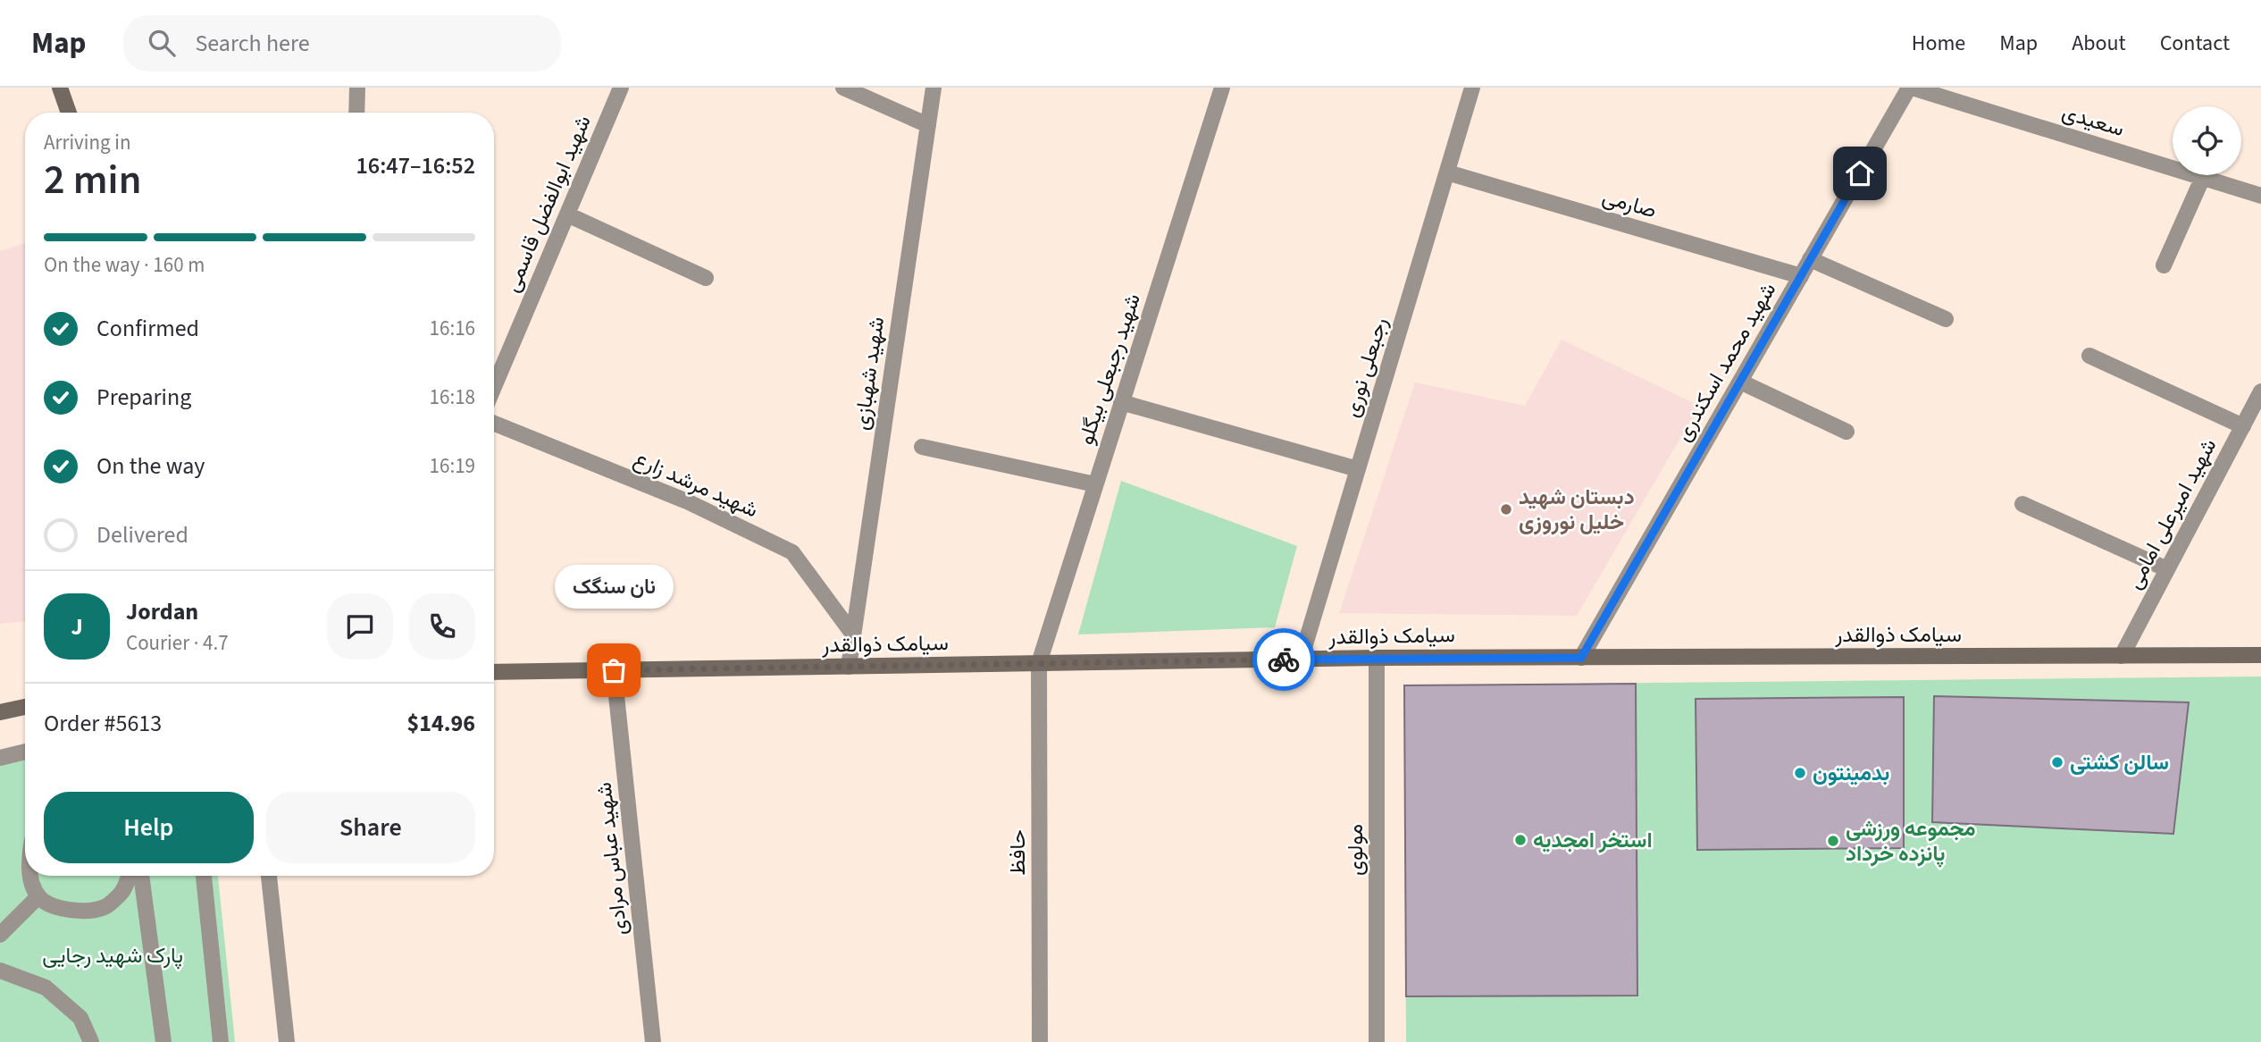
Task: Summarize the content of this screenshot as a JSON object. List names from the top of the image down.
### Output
{
  "streets": {
    "street": [
      "سعیدی",
      "شهید ابوالفضل قاسمی",
      "صارمی",
      "شهید محمد اسکندری",
      "رجبعلی نوری",
      "شهید رجبعلی بیگلو",
      "شهید شهبازی",
      "شهید مرشد زارع",
      "شهید امیرعلی امامی",
      "سیامک ذوالقدر",
      "مولوی",
      "حافظ",
      "شهید عباس مرادی"
    ]
  },
  "crossings": [
    ["سعیدی", "شهید محمد اسکندری"],
    ["صارمی", "شهید محمد اسکندری"],
    ["صارمی", "رجبعلی نوری"],
    ["شهید محمد اسکندری", "سیامک ذوالقدر"],
    ["رجبعلی نوری", "سیامک ذوالقدر"],
    ["شهید رجبعلی بیگلو", "سیامک ذوالقدر"],
    ["شهید رجبعلی بیگلو", "حافظ"],
    ["شهید شهبازی", "شهید مرشد زارع"],
    ["شهید شهبازی", "سیامک ذوالقدر"],
    ["شهید امیرعلی امامی", "سیامک ذوالقدر"],
    ["سیامک ذوالقدر", "مولوی"],
    ["سیامک ذوالقدر", "حافظ"],
    ["سیامک ذوالقدر", "شهید عباس مرادی"]
  ],
  "parks": ["پارک شهید رجایی"],
  "places": [
    "دبستان شهید خلیل نوروزی",
    "نان سنگک",
    "سالن کشتی",
    "بدمینتون",
    "استخر امجدیه",
    "مجموعه ورزشی پانزده خرداد"
  ],
  "page": {
    "header": "Map",
    "search": "Search here",
    "nav": [
      "Home",
      "Map",
      "About",
      "Contact"
    ],
    "heading": ["2 min", "Arriving in", "16:47–16:52"],
    "panel": [
      "Jordan",
      "Courier · 4.7",
      "Order #5613",
      "$14.96"
    ],
    "bar": "On the way · 160 m",
    "list": [
      ["Confirmed", "16:16"],
      ["Preparing", "16:18"],
      ["On the way", "16:19"],
      "Delivered"
    ],
    "bubble": "نان سنگک",
    "round": "J",
    "buttons": ["Help", "Share"]
  }
}
